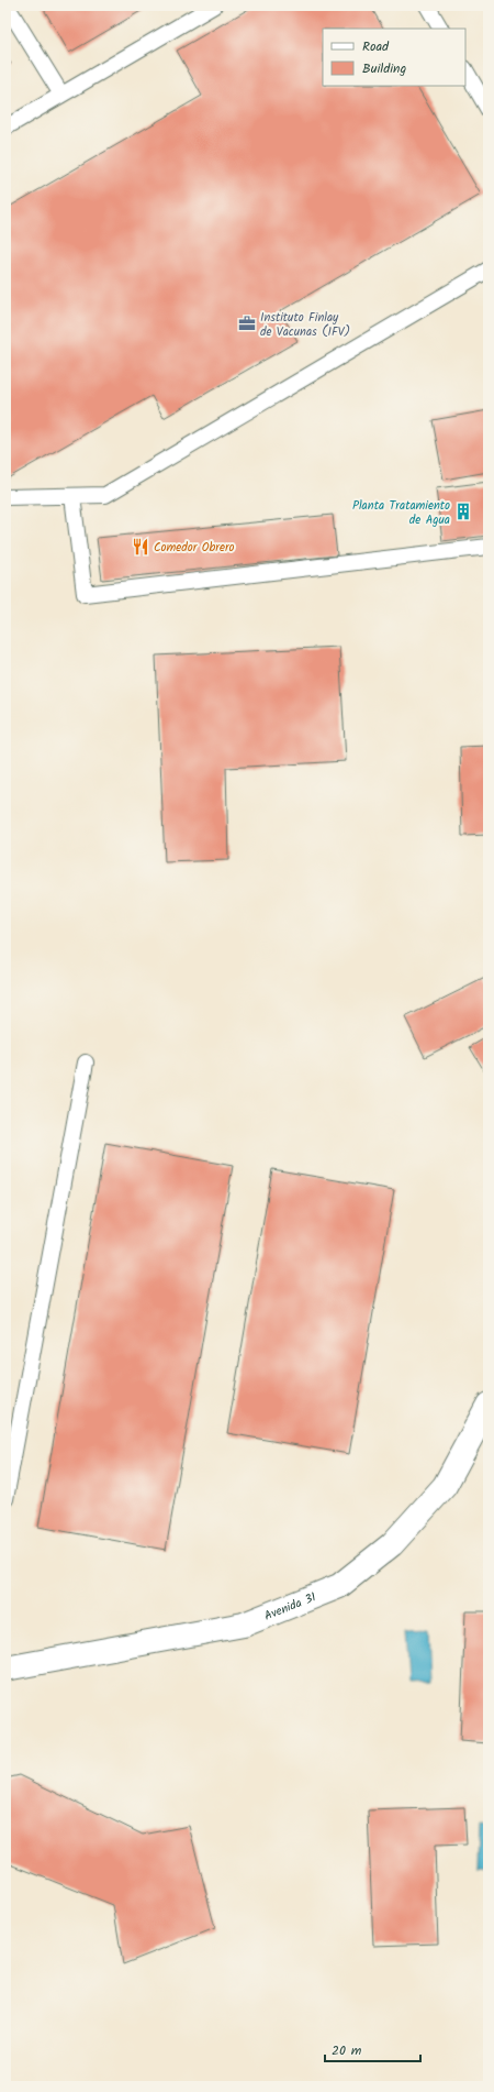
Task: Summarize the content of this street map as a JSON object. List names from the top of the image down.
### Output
{
  "streets": {
    "street": ["Avenida 31"]
  },
  "places": {
    "office": ["Instituto Finlay de Vacunas (IFV)"],
    "building": ["Planta Tratamiento de Agua"],
    "restaurant": ["Comedor Obrero"]
  },
  "legend": ["Road", "Building"],
  "scale_bar": "20 m"
}
